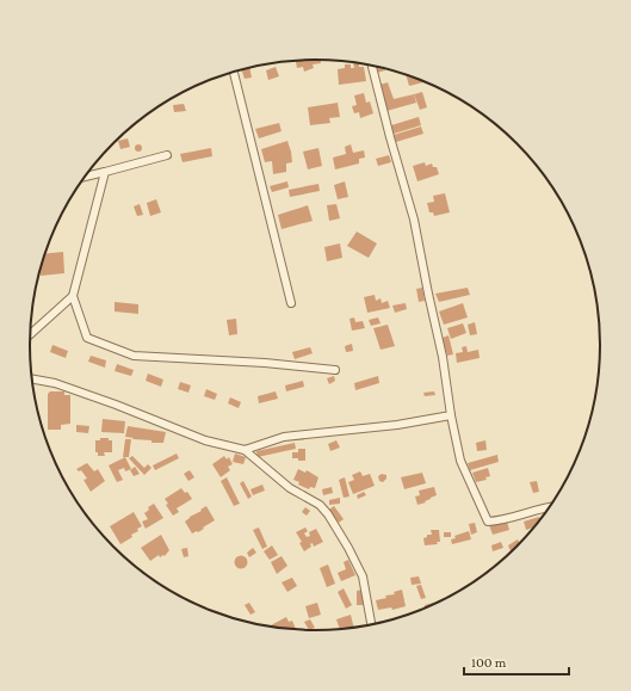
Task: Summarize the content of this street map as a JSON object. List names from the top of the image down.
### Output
{
  "scale_bar": "100 m"
}
